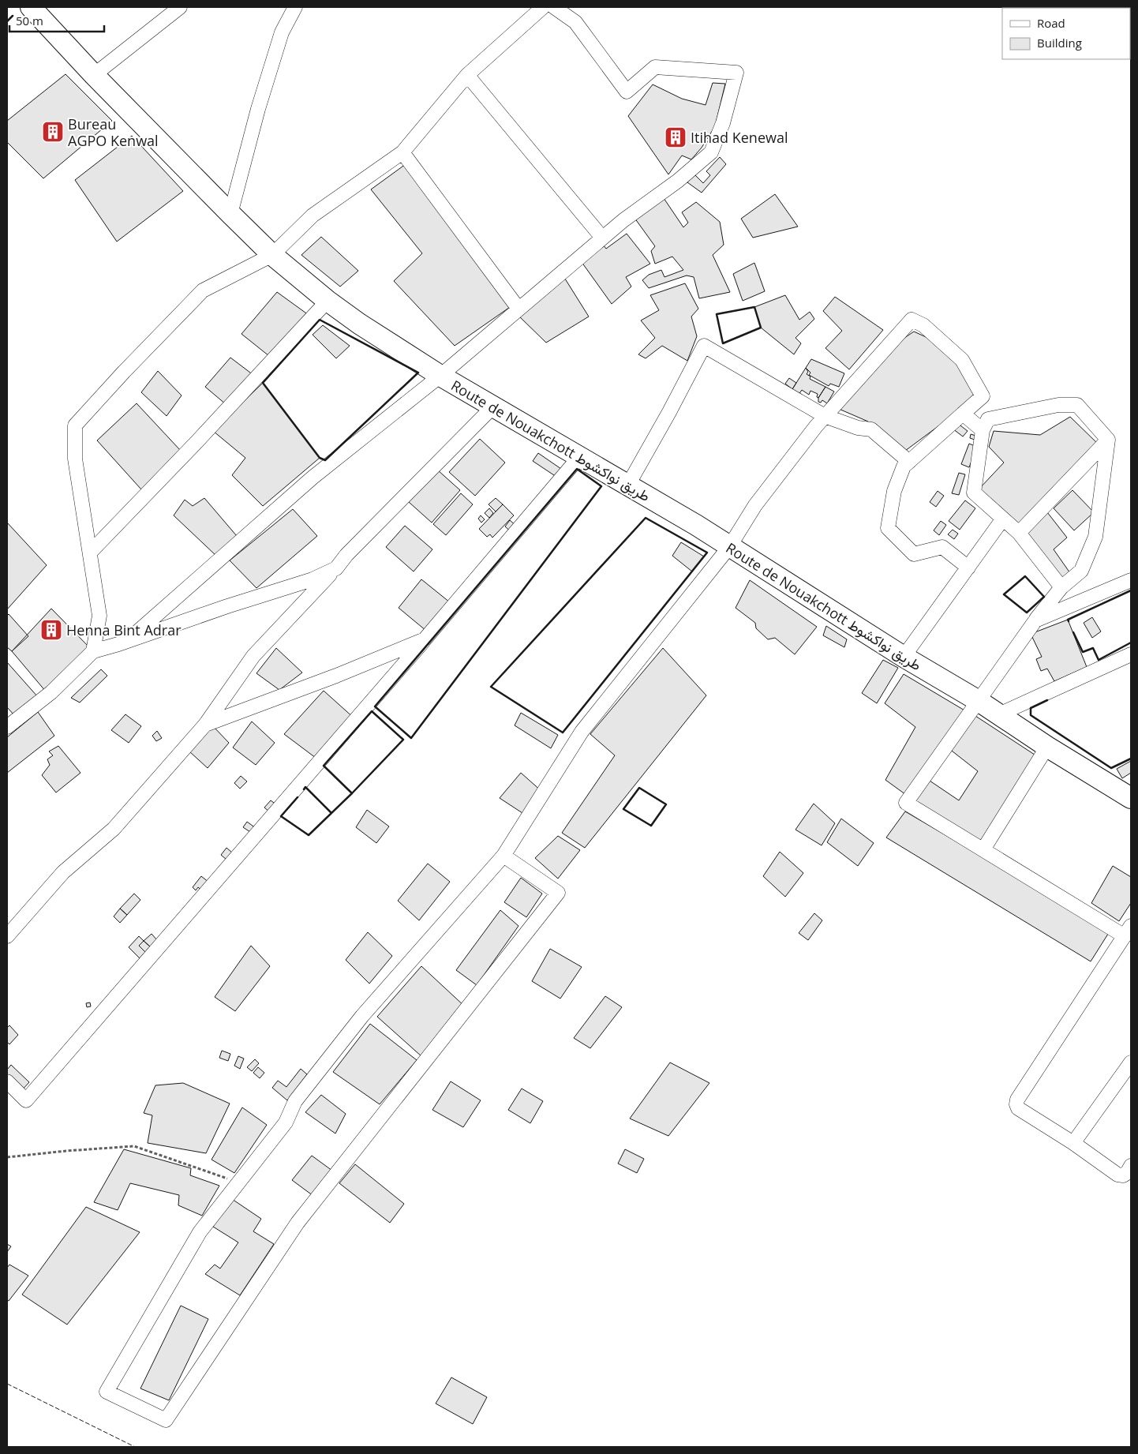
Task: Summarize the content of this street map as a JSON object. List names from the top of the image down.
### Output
{
  "streets": {
    "highway": ["Route de Nouakchott طريق نواكشوط"]
  },
  "places": {
    "building": ["Bureau AGPO Kenwal", "Itihad Kenewal", "Henna Bint Adrar"]
  },
  "legend": ["Road", "Building"],
  "scale_bar": "50 m"
}
